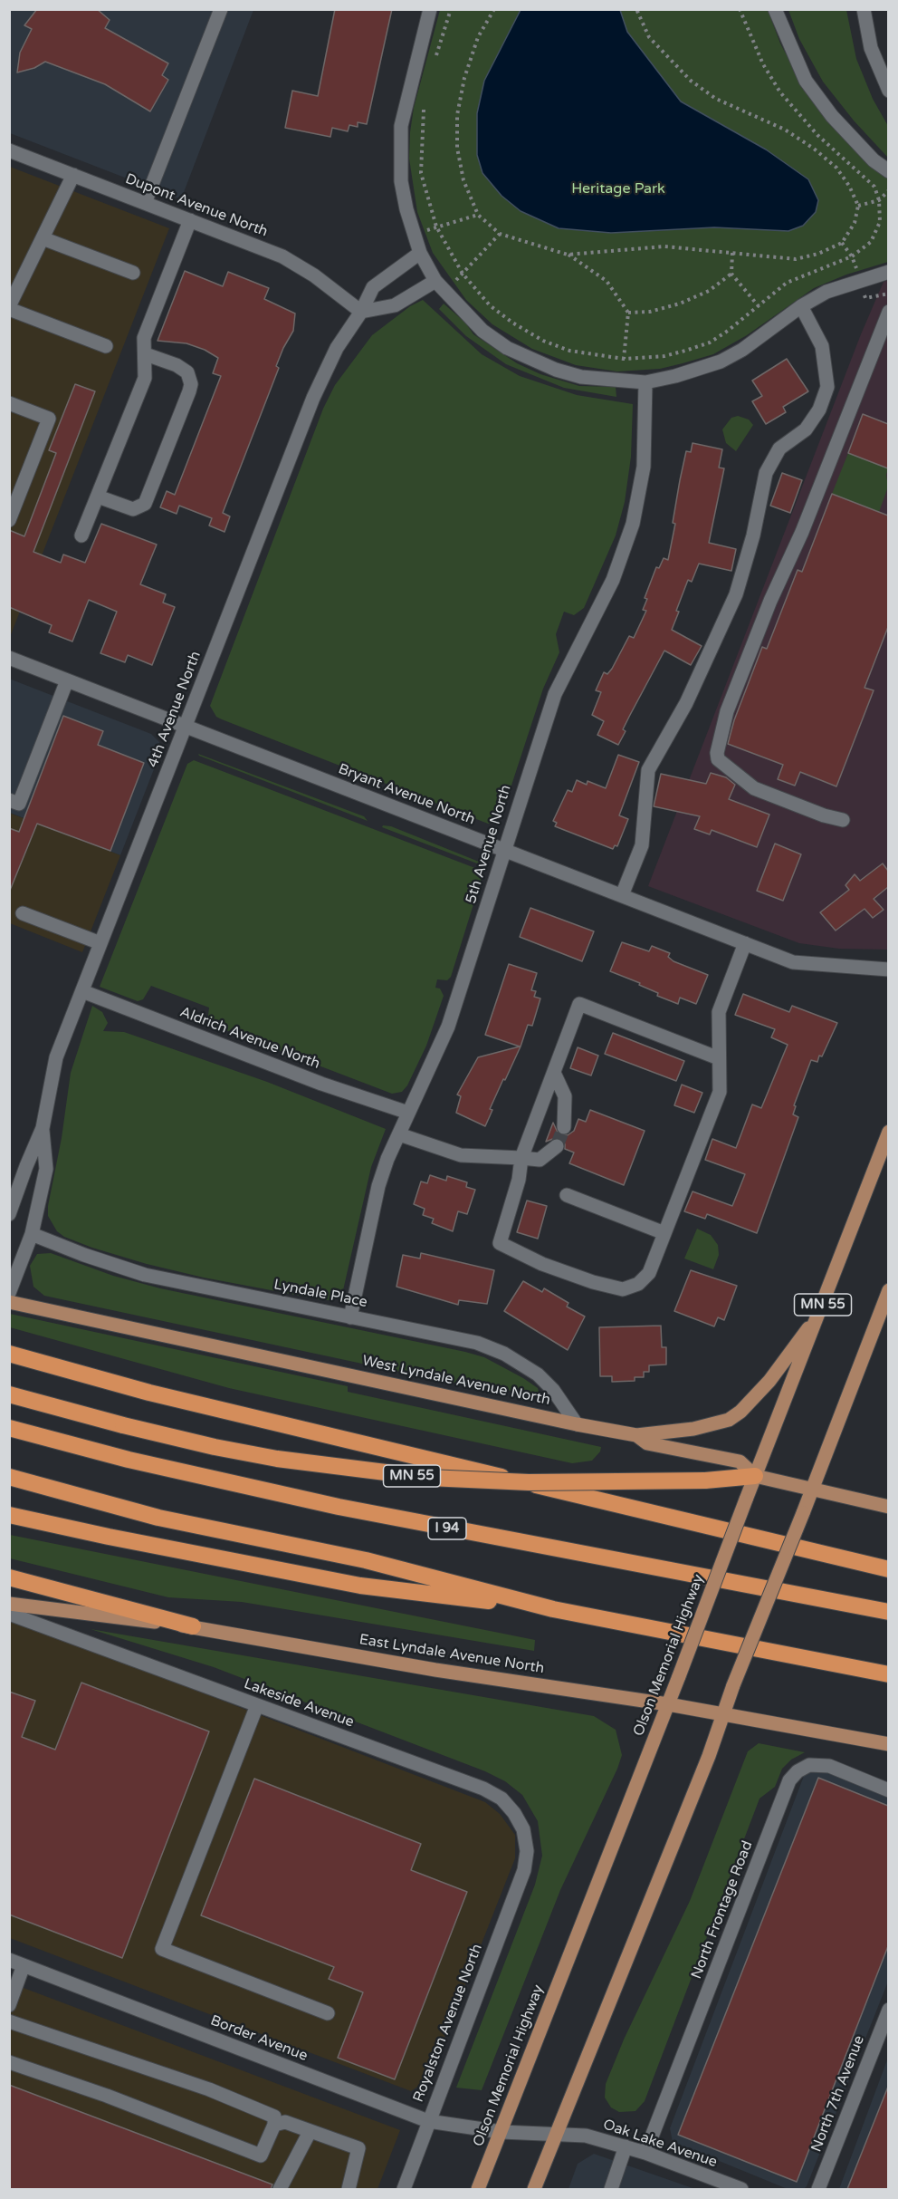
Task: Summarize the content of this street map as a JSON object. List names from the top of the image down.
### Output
{
  "streets": {
    "highway": ["MN 55", "I 94"],
    "main road": ["West Lyndale Avenue North", "East Lyndale Avenue North", "Olson Memorial Highway"],
    "street": [
      "Dupont Avenue North",
      "4th Avenue North",
      "Bryant Avenue North",
      "5th Avenue North",
      "Aldrich Avenue North",
      "Lyndale Place",
      "Lakeside Avenue",
      "North Frontage Road",
      "Royalston Avenue North",
      "Border Avenue",
      "North 7th Avenue",
      "Oak Lake Avenue"
    ]
  },
  "crossings": [
    ["Dupont Avenue North", "4th Avenue North"],
    ["4th Avenue North", "Bryant Avenue North"],
    ["4th Avenue North", "Aldrich Avenue North"],
    ["4th Avenue North", "Lyndale Place"],
    ["Bryant Avenue North", "5th Avenue North"],
    ["5th Avenue North", "Aldrich Avenue North"],
    ["5th Avenue North", "Lyndale Place"],
    ["Lyndale Place", "West Lyndale Avenue North"],
    ["MN 55", "West Lyndale Avenue North"],
    ["MN 55", "Olson Memorial Highway"],
    ["West Lyndale Avenue North", "Olson Memorial Highway"],
    ["East Lyndale Avenue North", "Olson Memorial Highway"],
    ["Olson Memorial Highway", "Border Avenue"],
    ["Olson Memorial Highway", "Oak Lake Avenue"],
    ["Lakeside Avenue", "Royalston Avenue North"],
    ["North Frontage Road", "Oak Lake Avenue"],
    ["Royalston Avenue North", "Border Avenue"],
    ["Border Avenue", "Oak Lake Avenue"]
  ],
  "parks": ["Heritage Park"]
}
